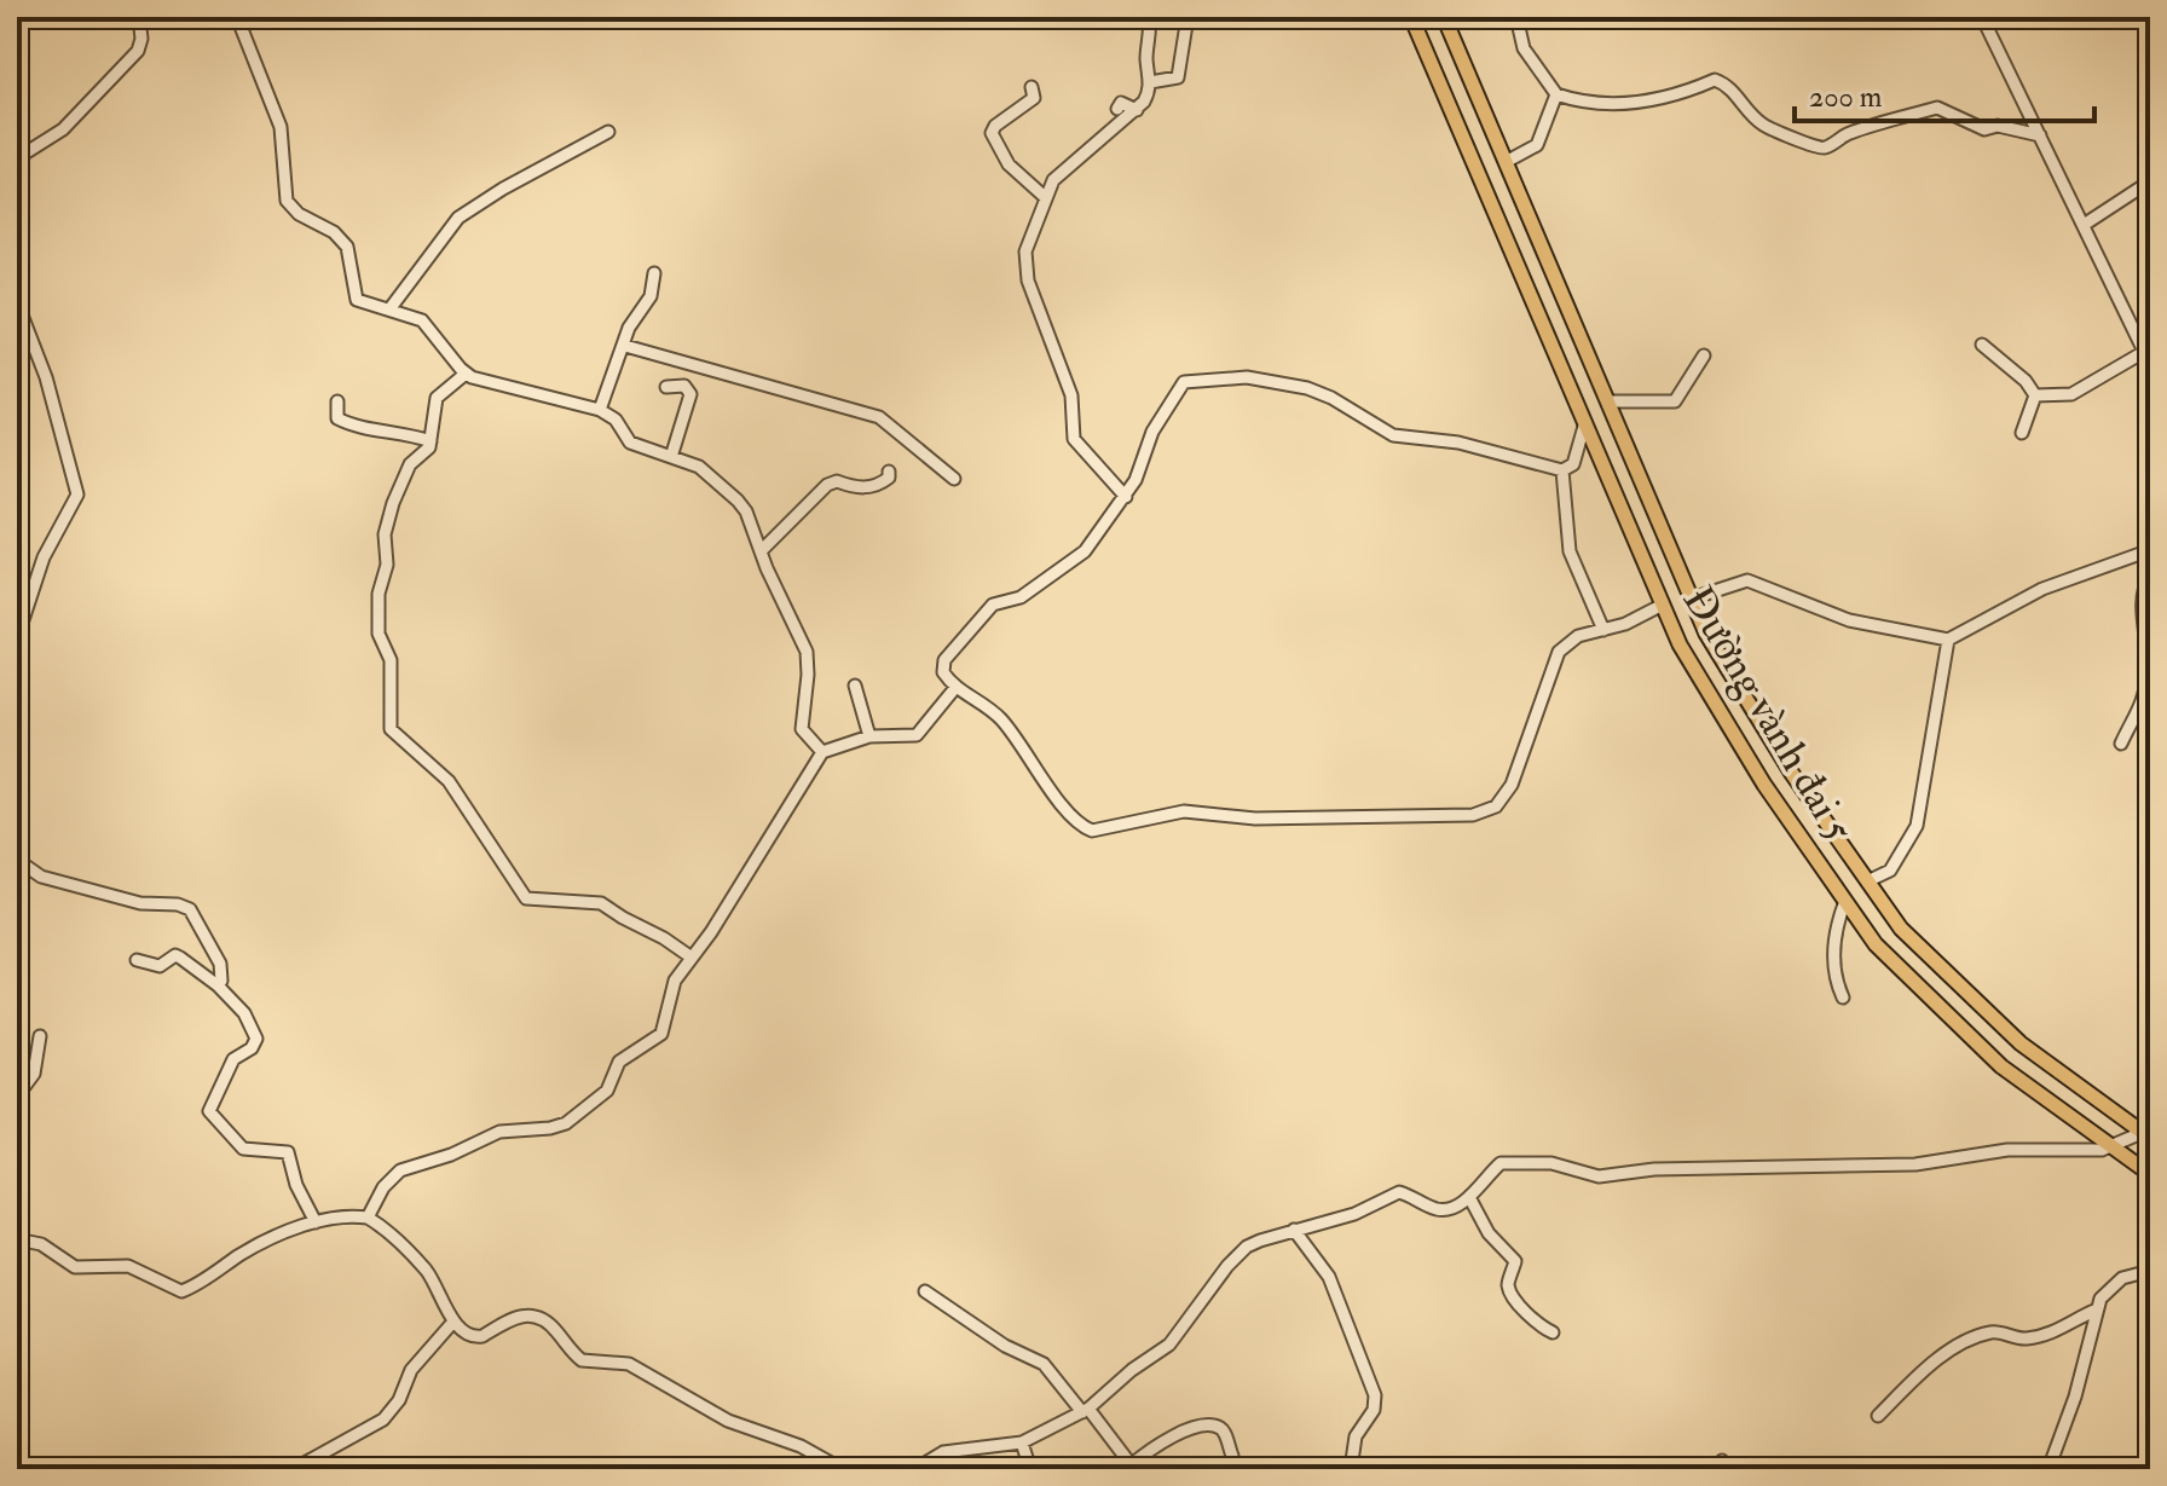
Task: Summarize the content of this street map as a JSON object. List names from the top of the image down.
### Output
{
  "streets": {
    "main road": ["Đường vành đai 5"]
  },
  "scale_bar": "200 m"
}
